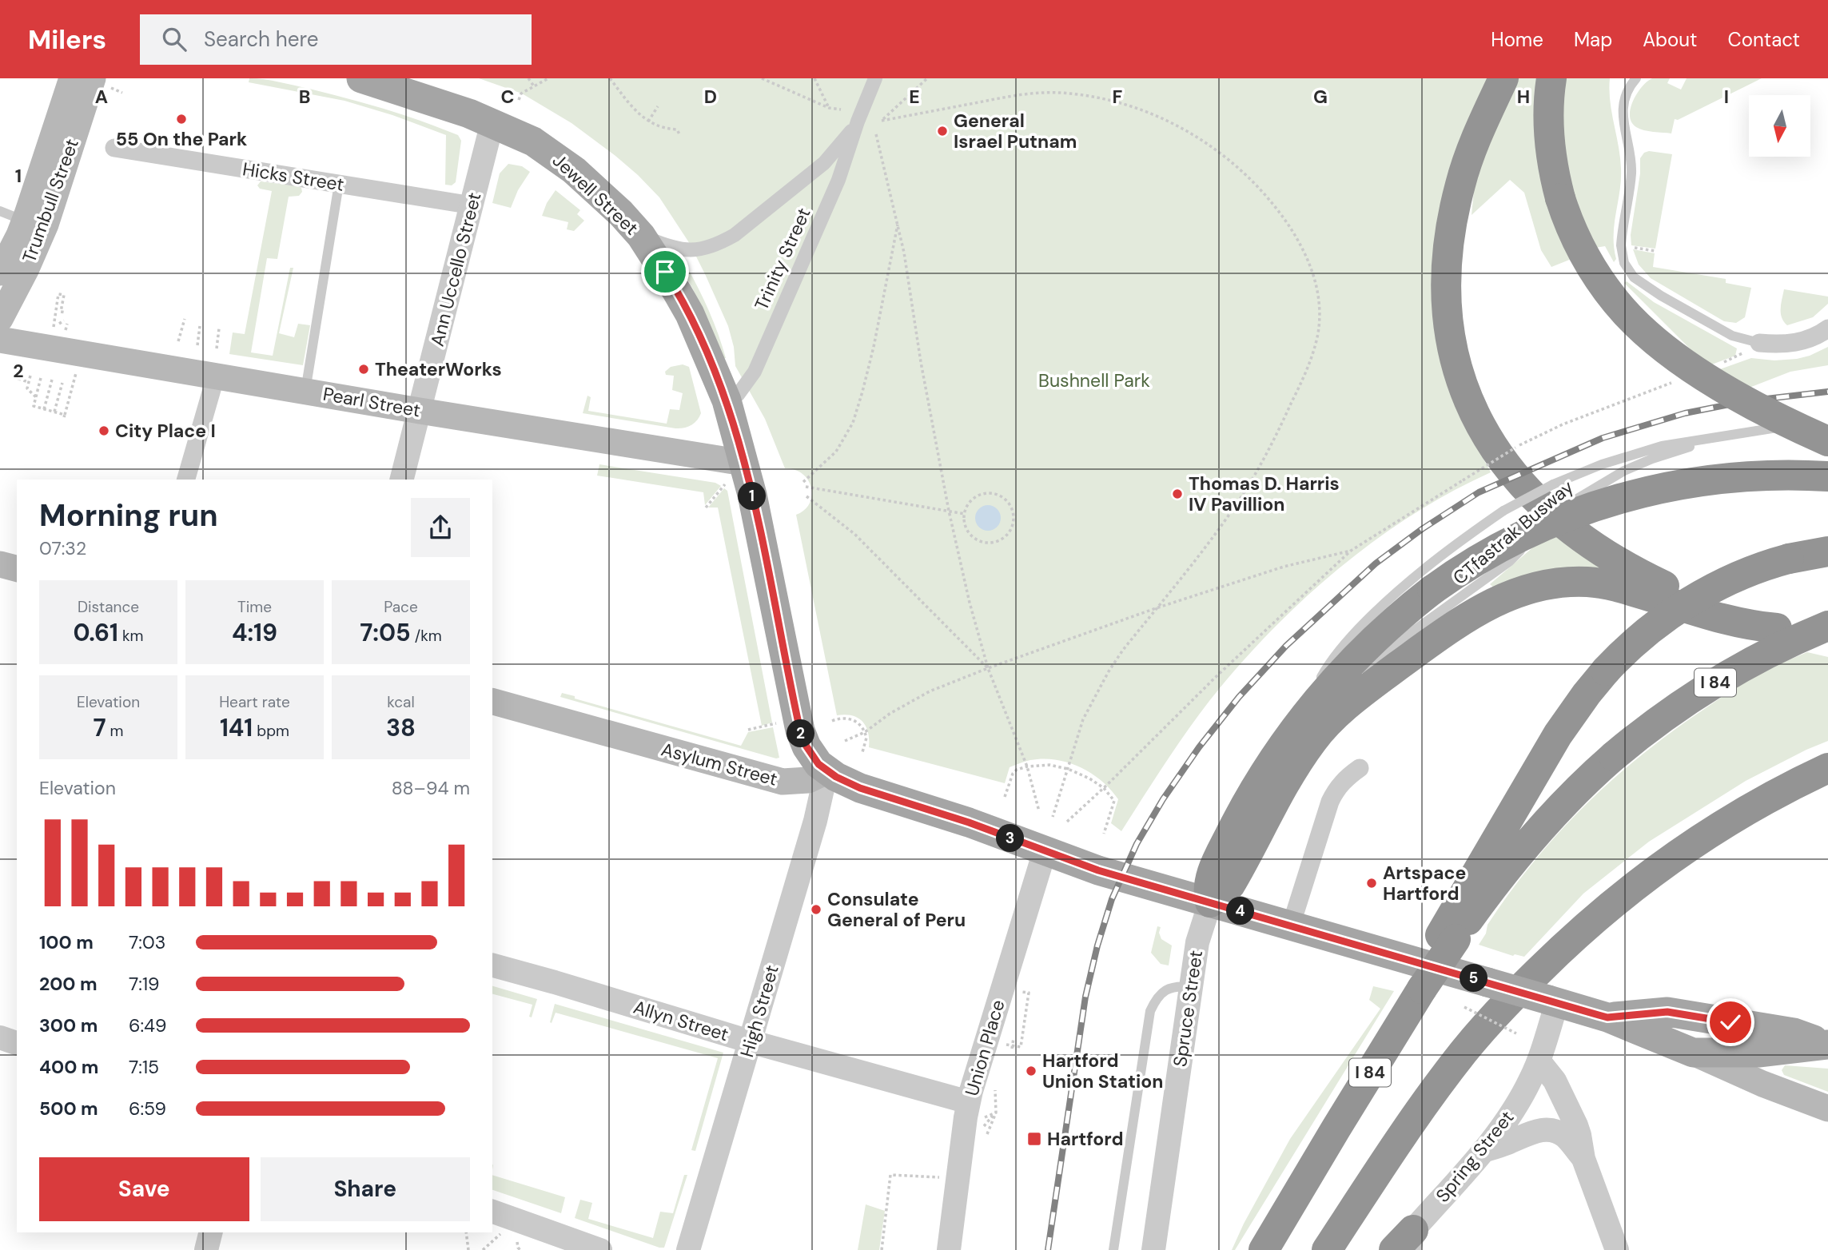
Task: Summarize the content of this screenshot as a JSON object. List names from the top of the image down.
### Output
{
  "streets": {
    "highway": ["I 84"],
    "main road": [
      "Jewell Street",
      "Trumbull Street",
      "Pearl Street",
      "Asylum Street"
    ],
    "street": [
      "Hicks Street",
      "Trinity Street",
      "Ann Uccello Street",
      "Spruce Street",
      "High Street",
      "Allyn Street",
      "Union Place",
      "Spring Street"
    ],
    "lane": ["CTfastrak Busway"]
  },
  "crossings": [
    ["Hicks Street", "Ann Uccello Street"],
    ["Jewell Street", "Trinity Street"],
    ["Jewell Street", "Ann Uccello Street"],
    ["Jewell Street", "Pearl Street"],
    ["Jewell Street", "Asylum Street"],
    ["Jewell Street", "High Street"],
    ["Ann Uccello Street", "Pearl Street"],
    ["Asylum Street", "High Street"],
    ["High Street", "Allyn Street"],
    ["Allyn Street", "Union Place"]
  ],
  "parks": ["Bushnell Park"],
  "places": {
    "other": [
      "55 On the Park",
      "General Israel Putnam",
      "TheaterWorks",
      "City Place I",
      "Thomas D. Harris IV Pavillion",
      "Artspace Hartford",
      "Consulate General of Peru",
      "Hartford Union Station"
    ],
    "transit": ["Hartford"]
  },
  "north": "bottom",
  "page": {
    "header": "Milers",
    "search": "Search here",
    "nav": [
      "Home",
      "Map",
      "About",
      "Contact"
    ],
    "heading": ["Morning run", "07:32"],
    "pins": [
      "1",
      "2",
      "3",
      "4",
      "5"
    ],
    "stats": [
      ["Distance", "0.61 km"],
      ["Time", "4:19"],
      ["Pace", "7:05 /km"],
      ["Elevation", "7 m"],
      ["Heart rate", "141 bpm"],
      ["kcal", "38"]
    ],
    "chart": ["Elevation", "88–94 m"],
    "list": [
      {
        "name": "100 m",
        "note": "7:03"
      },
      {
        "name": "200 m",
        "note": "7:19"
      },
      {
        "name": "300 m",
        "note": "6:49"
      },
      {
        "name": "400 m",
        "note": "7:15"
      },
      {
        "name": "500 m",
        "note": "6:59"
      }
    ],
    "buttons": ["Save", "Share"]
  },
  "grid": {
    "columns": [
      "A",
      "B",
      "C",
      "D",
      "E",
      "F",
      "G",
      "H",
      "I"
    ],
    "rows": ["1", "2"]
  }
}
